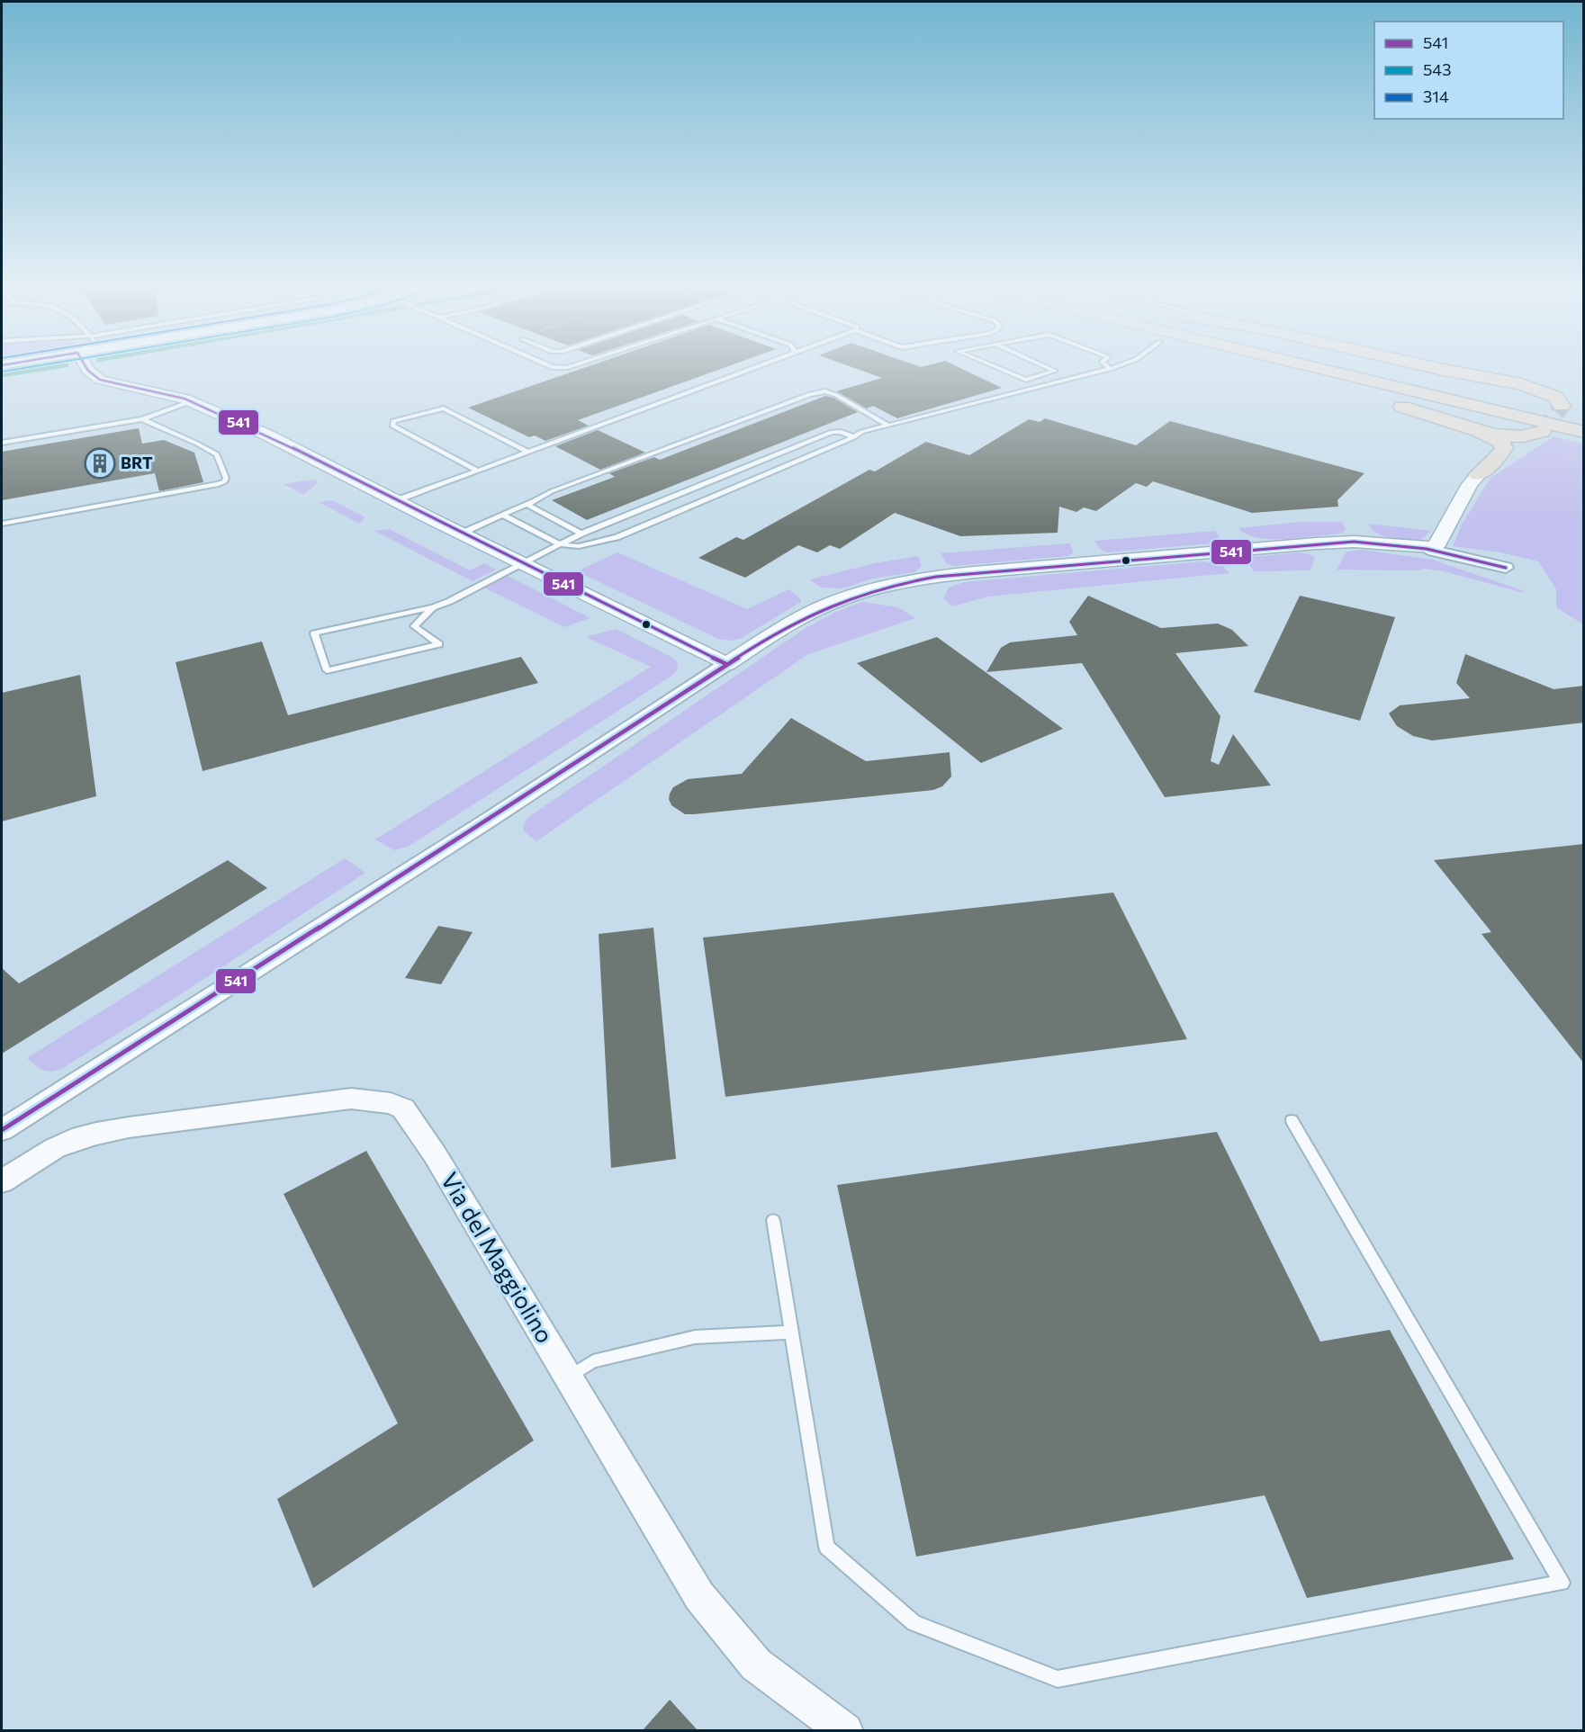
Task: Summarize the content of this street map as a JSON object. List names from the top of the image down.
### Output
{
  "streets": {
    "street": ["Via del Maggiolino"]
  },
  "places": {
    "building": ["BRT"]
  },
  "lines": ["transit line 541", "transit line 543"],
  "legend": ["541", "543", "314"]
}
